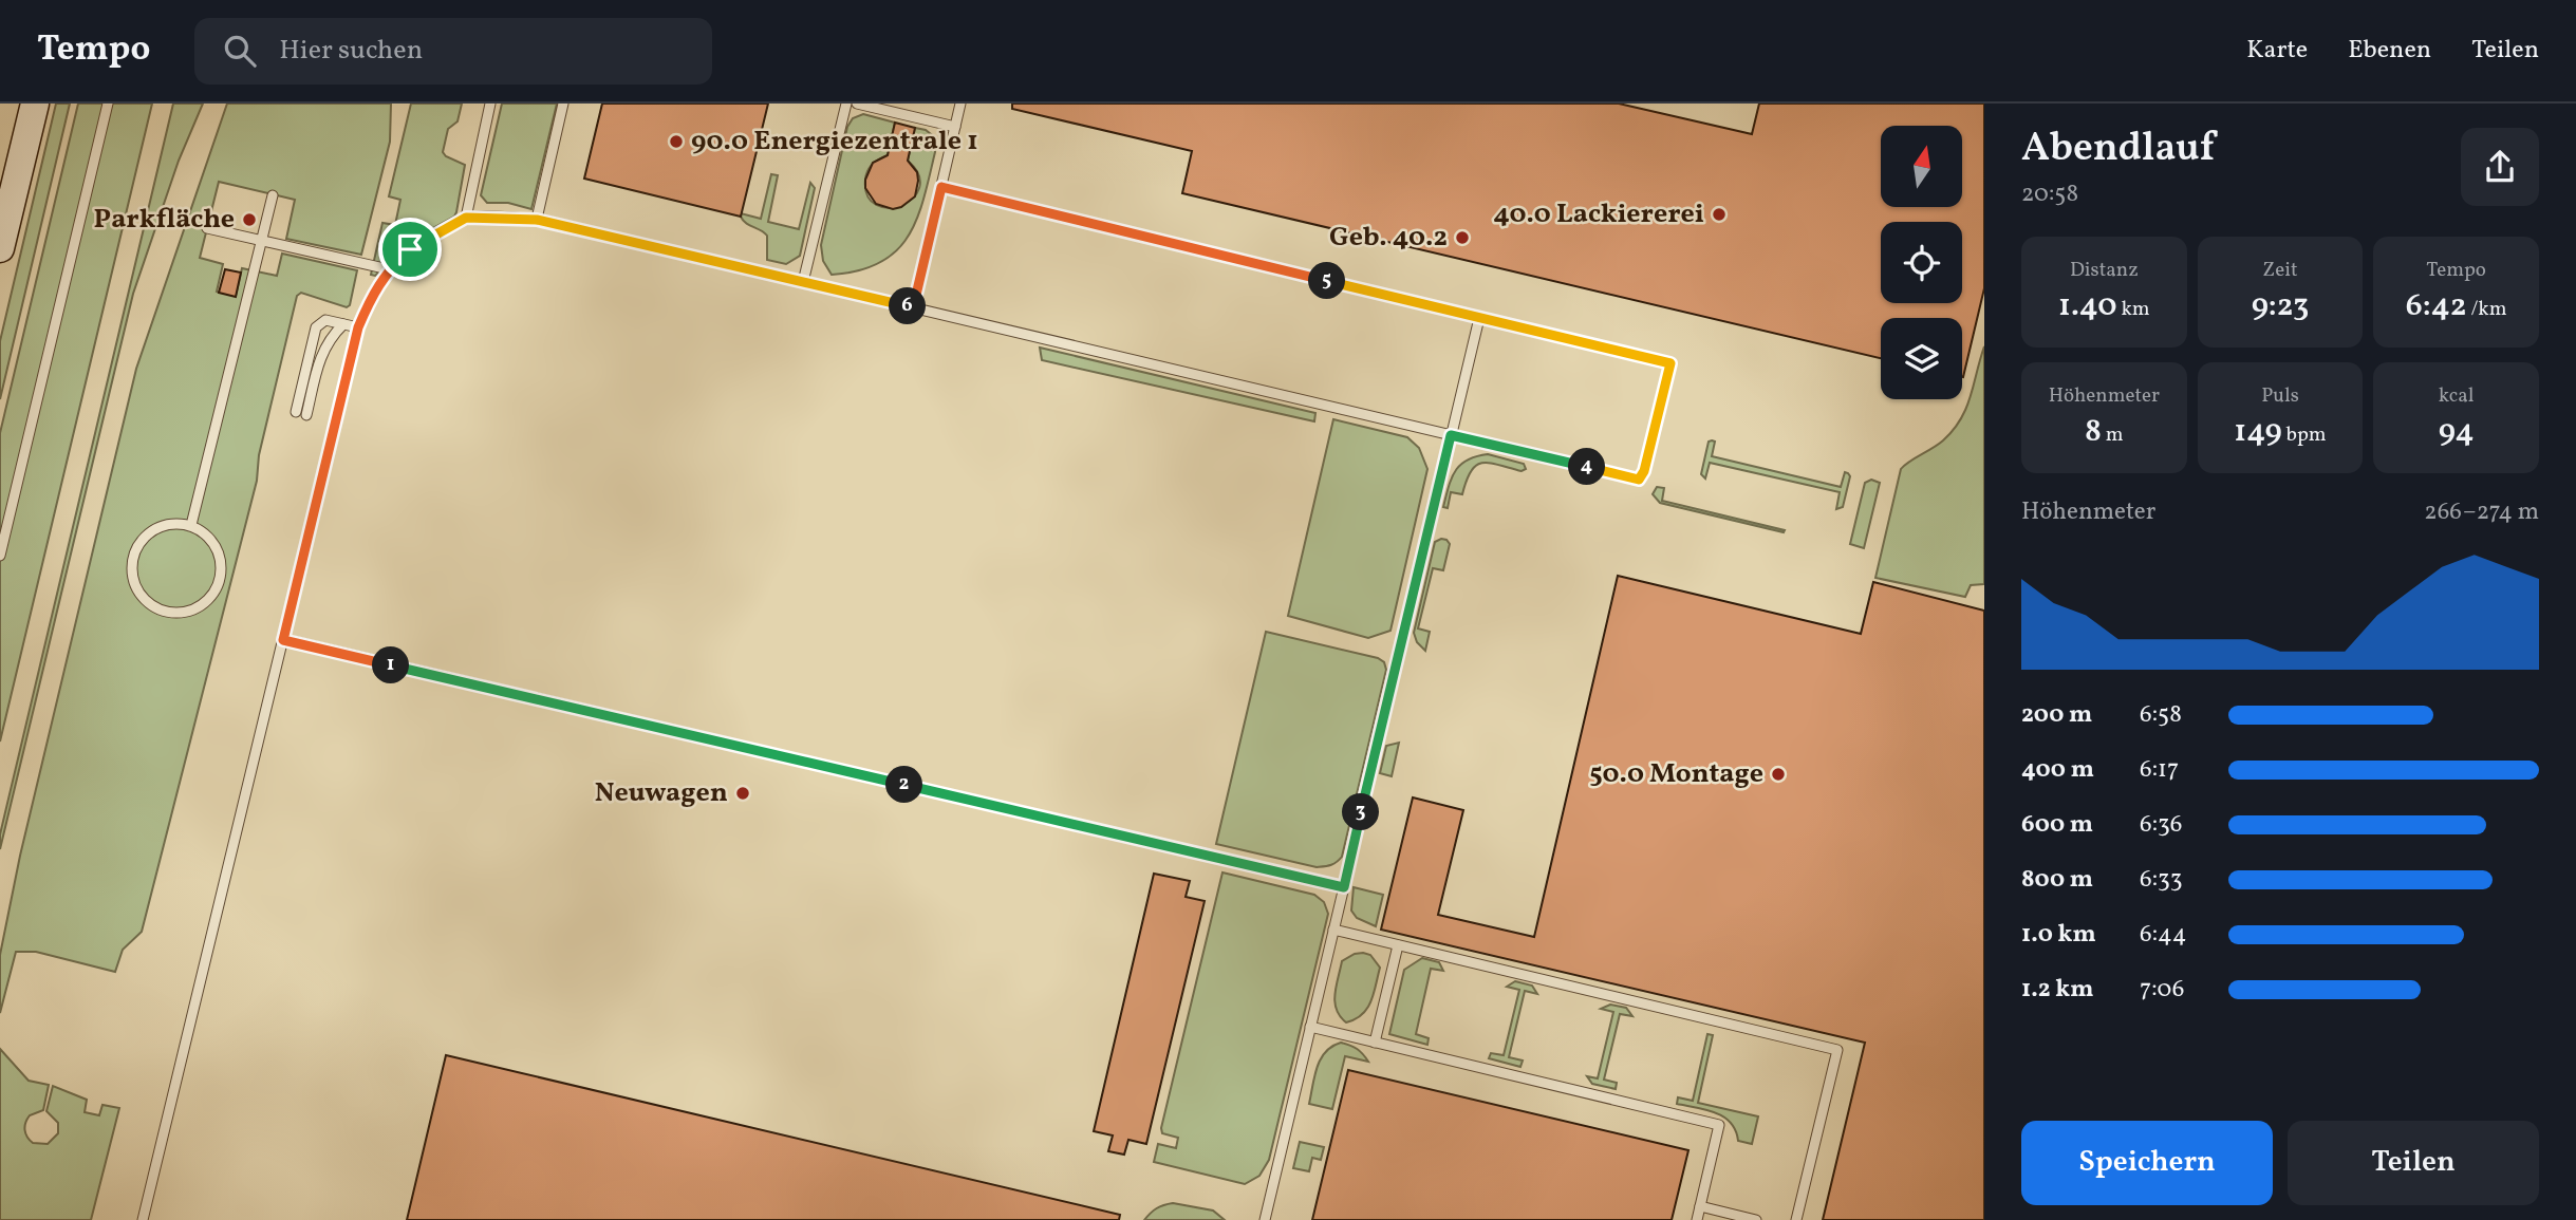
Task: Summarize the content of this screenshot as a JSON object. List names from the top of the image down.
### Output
{
  "places": [
    "90.0 Energiezentrale 1",
    "40.0 Lackiererei",
    "Parkfläche",
    "Geb. 40.2",
    "50.0 Montage",
    "Neuwagen"
  ],
  "north": "top",
  "page": {
    "header": "Tempo",
    "search": "Hier suchen",
    "nav": ["Karte", "Ebenen", "Teilen"],
    "heading": ["Abendlauf", "20:58"],
    "stats": [
      ["Distanz", "1.40 km"],
      ["Zeit", "9:23"],
      ["Tempo", "6:42 /km"],
      ["Höhenmeter", "8 m"],
      ["Puls", "149 bpm"],
      ["kcal", "94"]
    ],
    "pins": [
      "5",
      "6",
      "4",
      "1",
      "2",
      "3"
    ],
    "chart": ["Höhenmeter", "266–274 m"],
    "list": [
      {
        "name": "200 m",
        "note": "6:58"
      },
      {
        "name": "400 m",
        "note": "6:17"
      },
      {
        "name": "600 m",
        "note": "6:36"
      },
      {
        "name": "800 m",
        "note": "6:33"
      },
      {
        "name": "1.0 km",
        "note": "6:44"
      },
      {
        "name": "1.2 km",
        "note": "7:06"
      }
    ],
    "buttons": ["Speichern", "Teilen"]
  }
}
